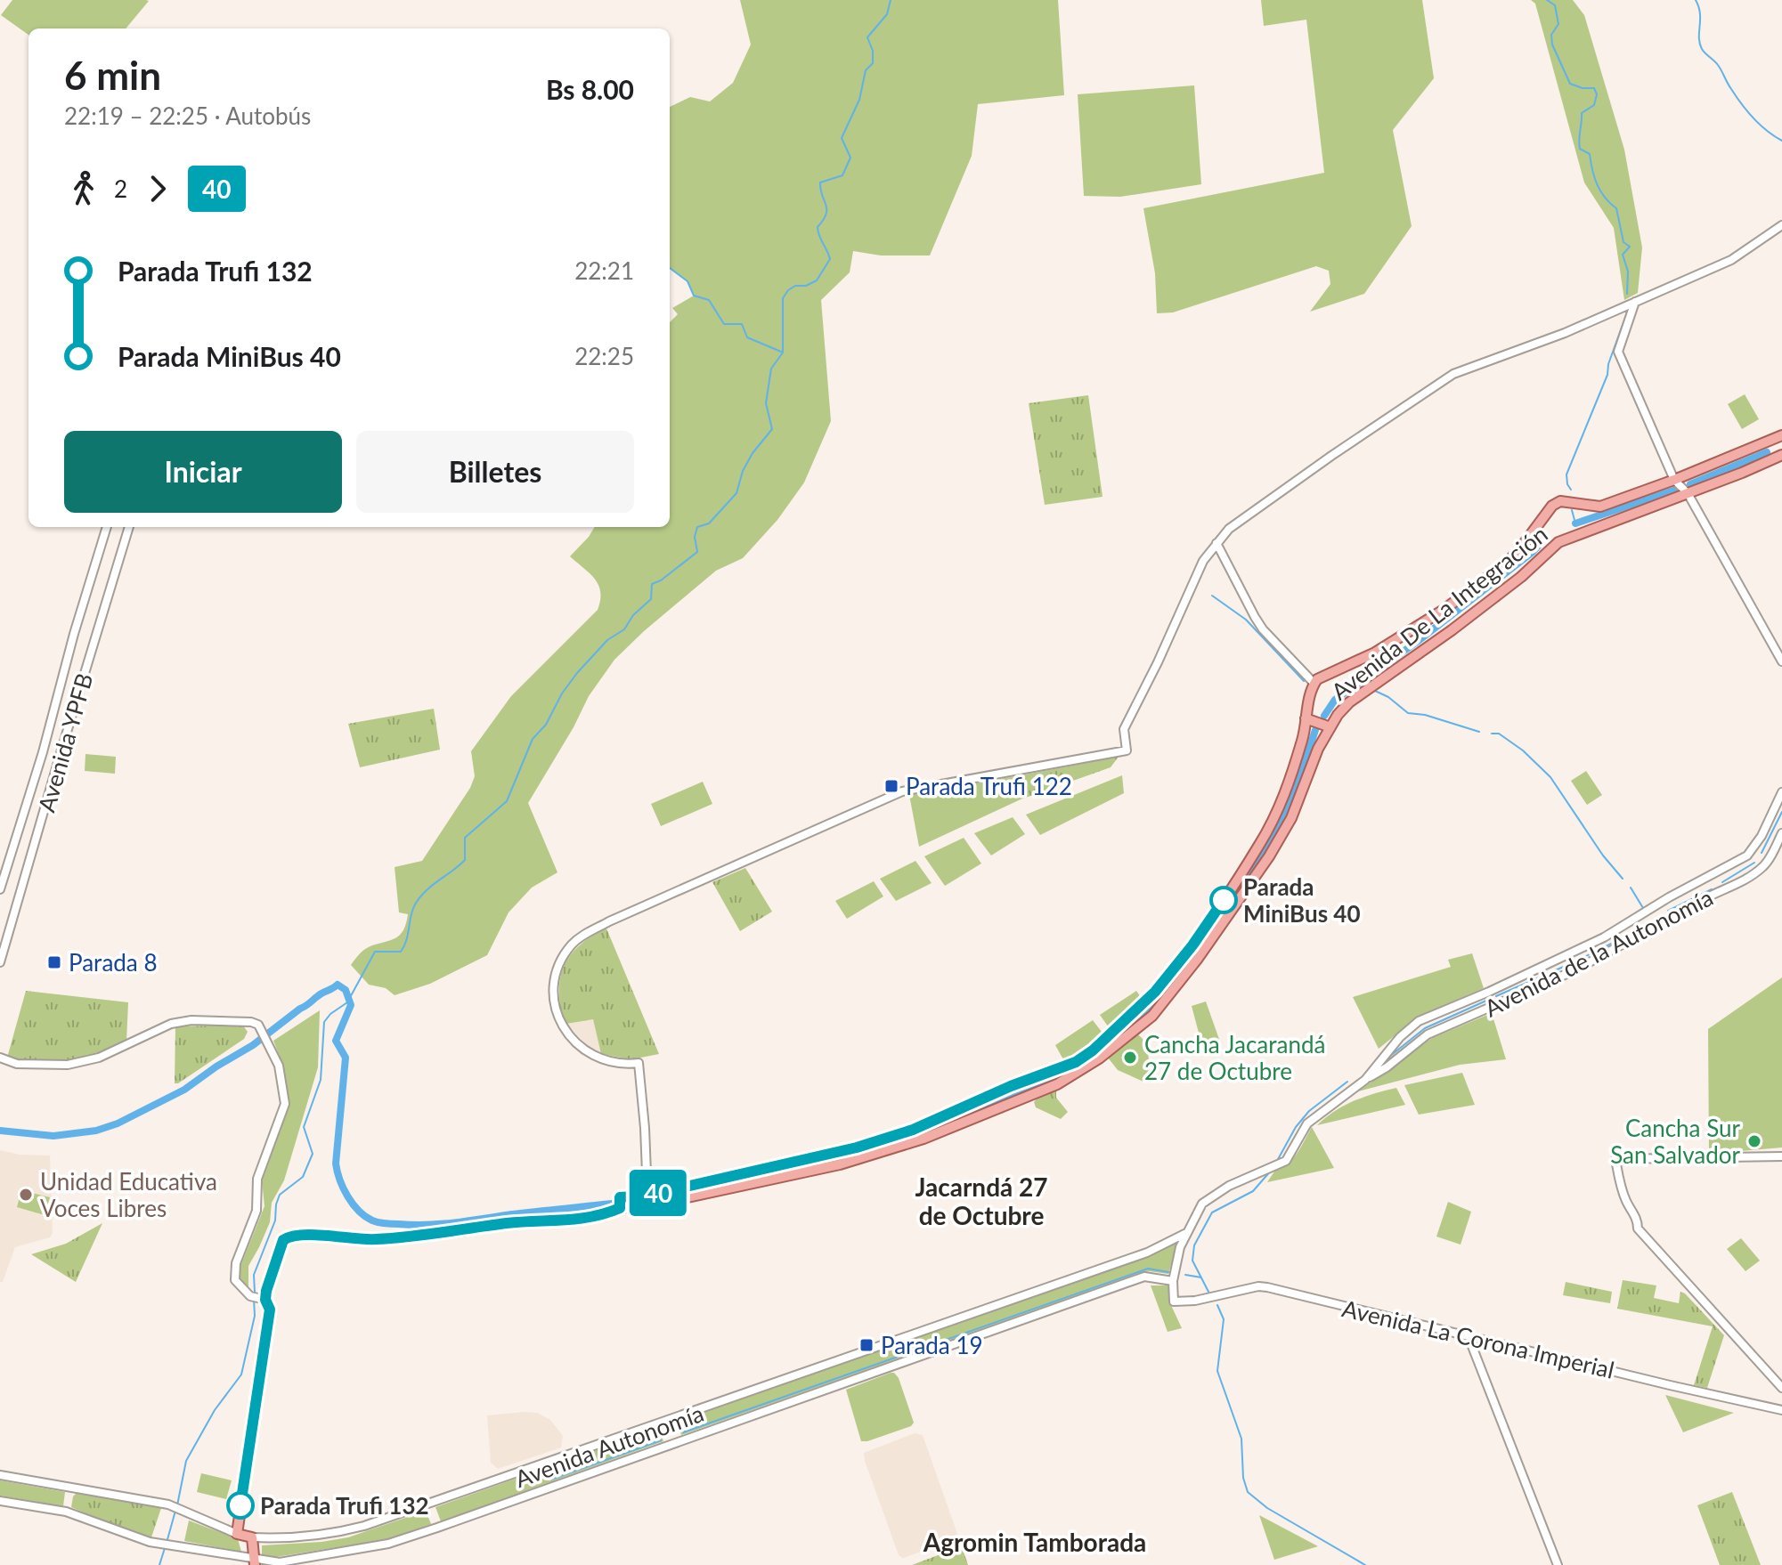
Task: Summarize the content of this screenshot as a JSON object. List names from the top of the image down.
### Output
{
  "streets": {
    "main road": ["Avenida De La Integración", "Avenida Autonomía"],
    "street": ["Avenida YPFB", "Avenida de la Autonomía", "Avenida La Corona Imperial"]
  },
  "crossings": [
    ["Avenida La Corona Imperial", "Avenida Autonomía"]
  ],
  "districts": ["Jacarndá 27 de Octubre", "Agromin Tamborada"],
  "places": {
    "transit": ["Parada Trufi 122", "Parada 8", "Parada 19"],
    "other": [
      "Parada MiniBus 40",
      "Cancha Jacarandá 27 de Octubre",
      "Cancha Sur San Salvador",
      "Unidad Educativa Voces Libres",
      "Parada Trufi 132"
    ]
  },
  "lines": ["bus line 40"],
  "page": {
    "on_map": "40",
    "heading": ["6 min", "22:19 – 22:25 · Autobús", "Bs 8.00"],
    "legs": ["2", "40"],
    "list": [
      {
        "name": "Parada Trufi 132",
        "value": "22:21"
      },
      {
        "name": "Parada MiniBus 40",
        "value": "22:25"
      }
    ],
    "buttons": ["Iniciar", "Billetes"]
  }
}
